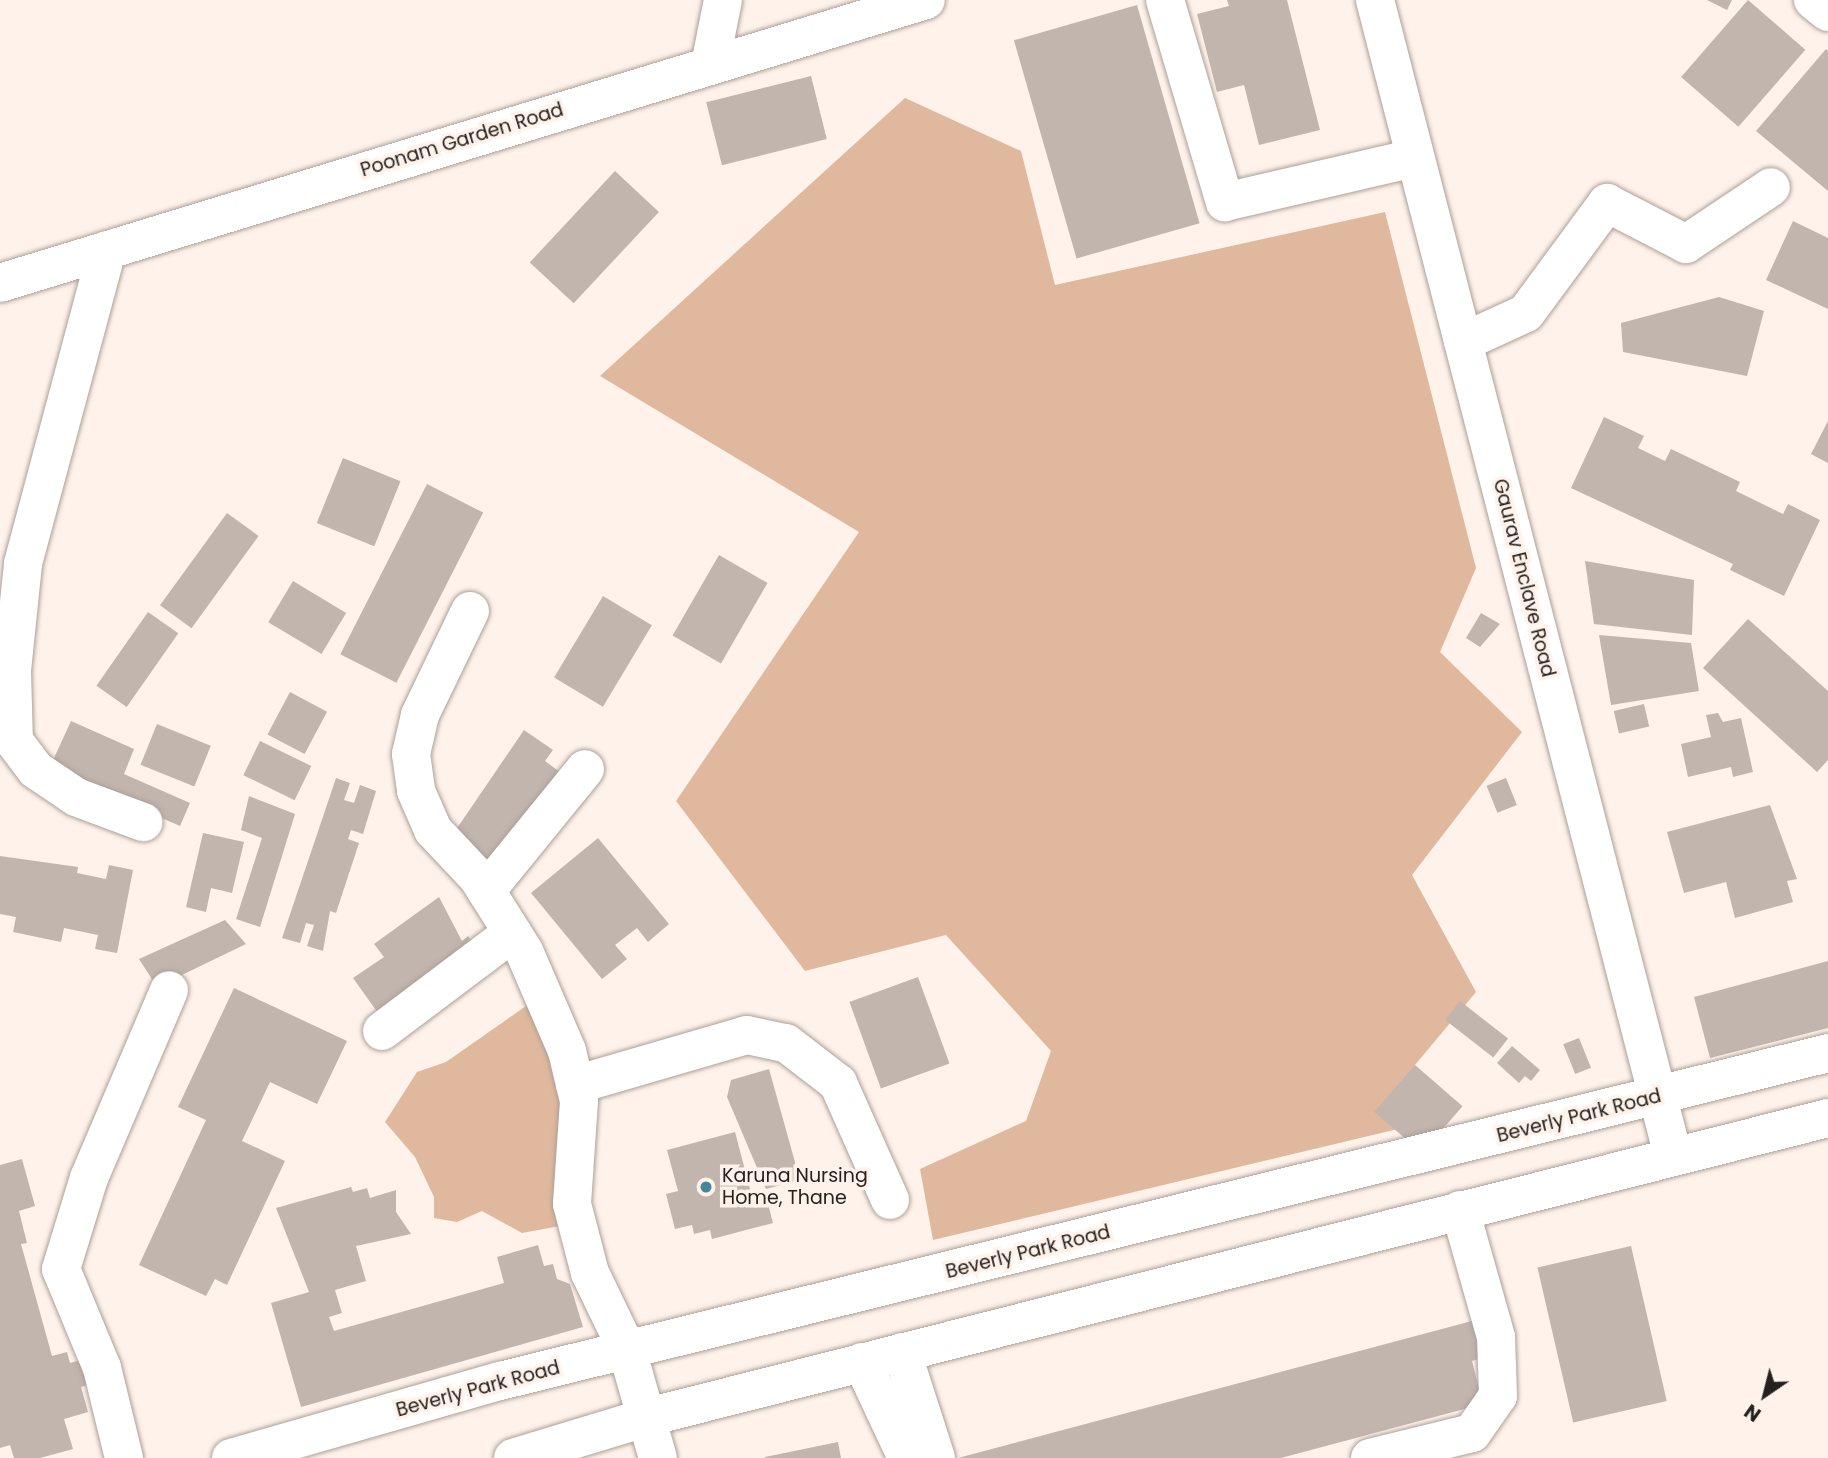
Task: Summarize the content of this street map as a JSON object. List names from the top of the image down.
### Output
{
  "streets": {
    "street": ["Poonam Garden Road", "Gaurav Enclave Road", "Beverly Park Road"]
  },
  "crossings": [
    ["Gaurav Enclave Road", "Beverly Park Road"]
  ],
  "places": ["Karuna Nursing Home, Thane"],
  "north": "bottom left"
}
